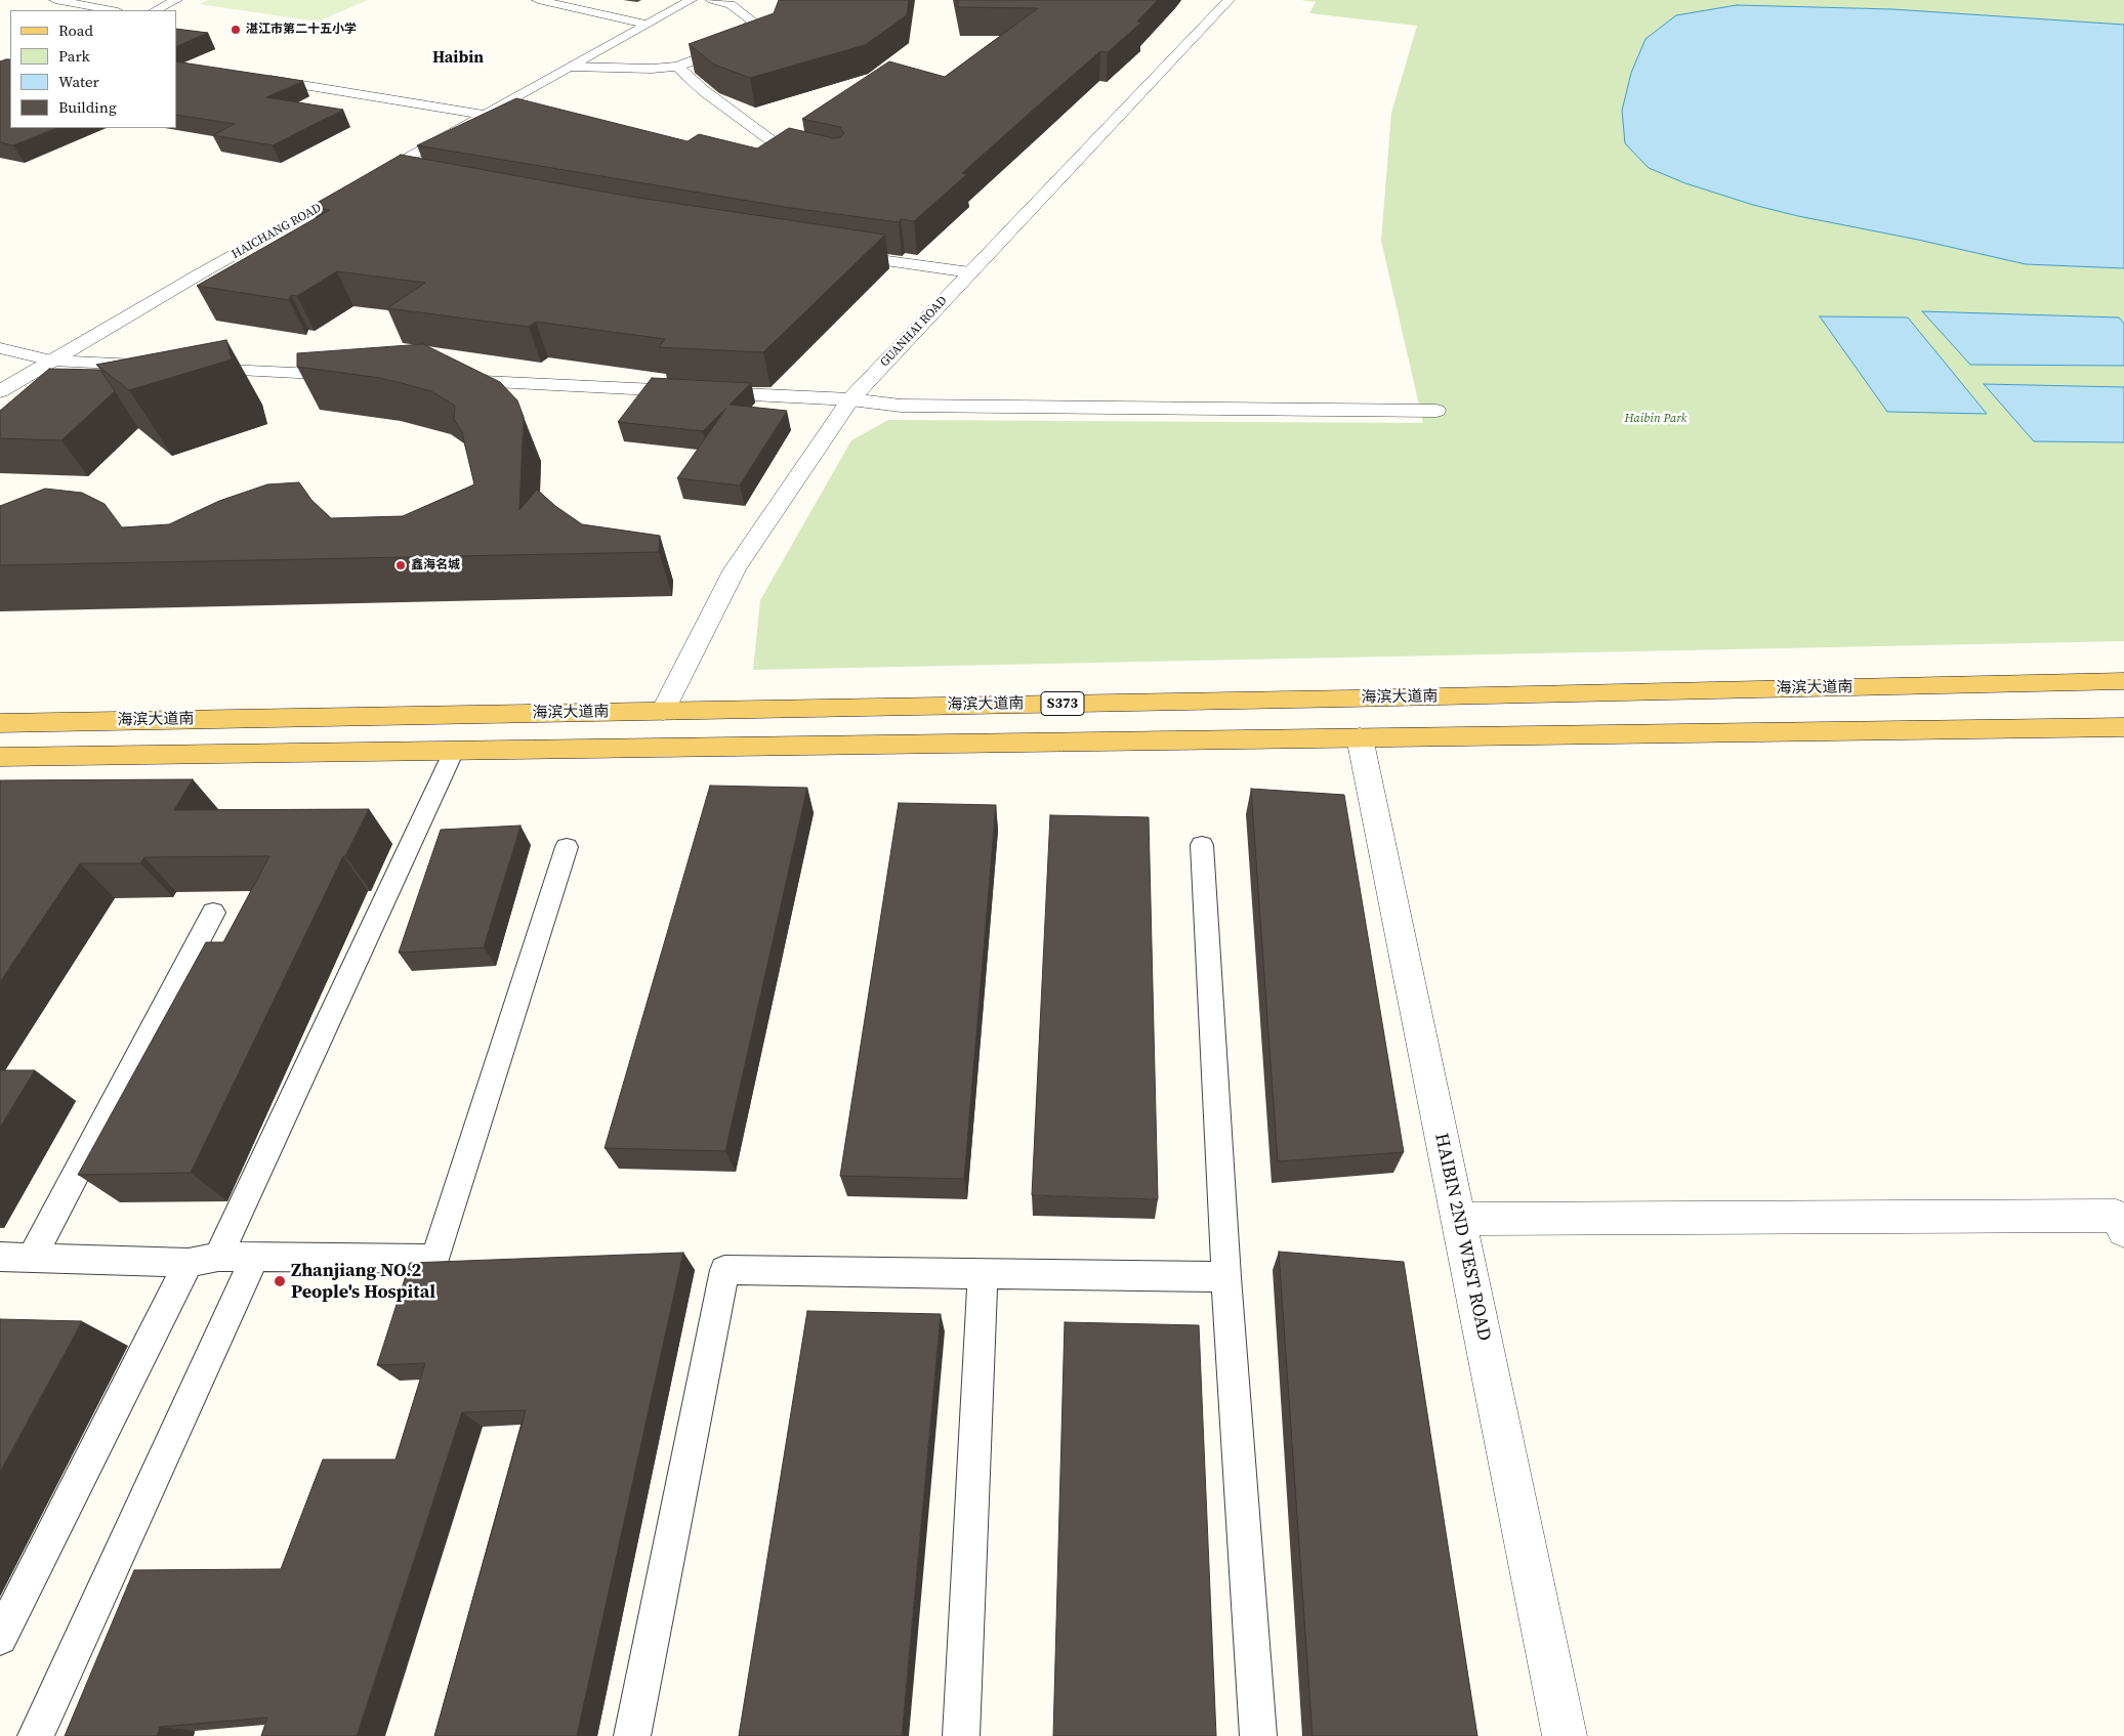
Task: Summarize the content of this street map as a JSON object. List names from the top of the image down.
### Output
{
  "streets": {
    "main road": ["海滨大道南", "S373"],
    "street": ["HAICHANG ROAD", "GUANHAI ROAD", "HAIBIN 2ND WEST ROAD"]
  },
  "crossings": [
    ["GUANHAI ROAD", "海滨大道南"]
  ],
  "districts": ["Haibin"],
  "parks": ["Haibin Park"],
  "places": ["湛江市第二十五小学", "鑫海名城", "Zhanjiang NO.2 People's Hospital"],
  "legend": [
    "Road",
    "Park",
    "Water",
    "Building"
  ]
}
